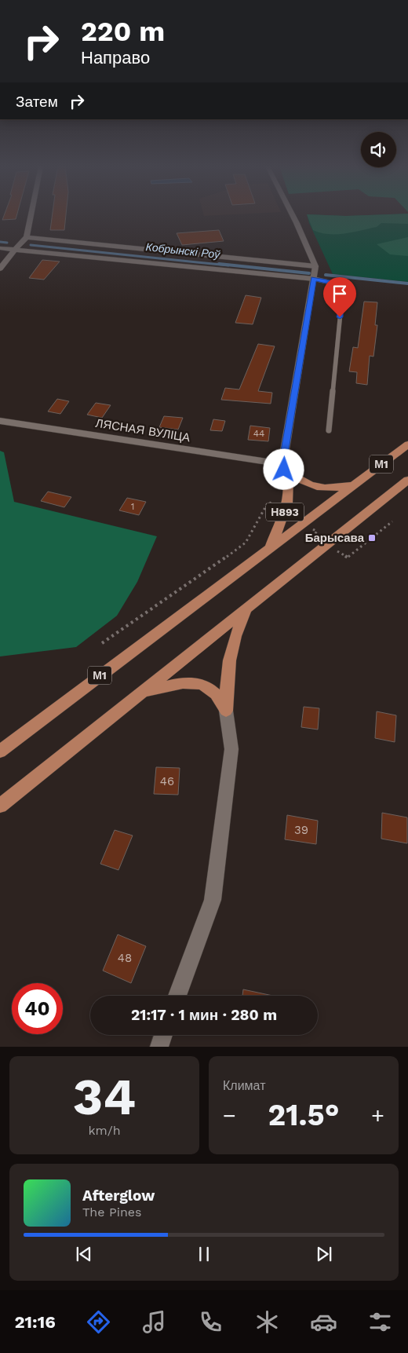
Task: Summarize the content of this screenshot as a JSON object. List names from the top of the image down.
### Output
{
  "streets": {
    "highway": ["М1", "Н893"],
    "street": ["ЛЯСНАЯ ВУЛІЦА"]
  },
  "crossings": [
    ["ЛЯСНАЯ ВУЛІЦА", "Н893"],
    ["М1", "Н893"]
  ],
  "water": ["Кобрынскі Роў"],
  "places": {
    "transit": ["Барысава"]
  },
  "house_numbers": [
    "44",
    "1",
    "46",
    "39",
    "48"
  ],
  "page": {
    "turn": ["220 m", "Направо"],
    "then": "Затем",
    "limit": "40",
    "trip": "21:17 · 1 мин · 280 m",
    "tile": [
      ["34", "km/h"],
      "Климат"
    ],
    "heat": ["−", "21.5°", "+"],
    "song": ["Afterglow", "The Pines"],
    "tabs": "21:16"
  }
}
